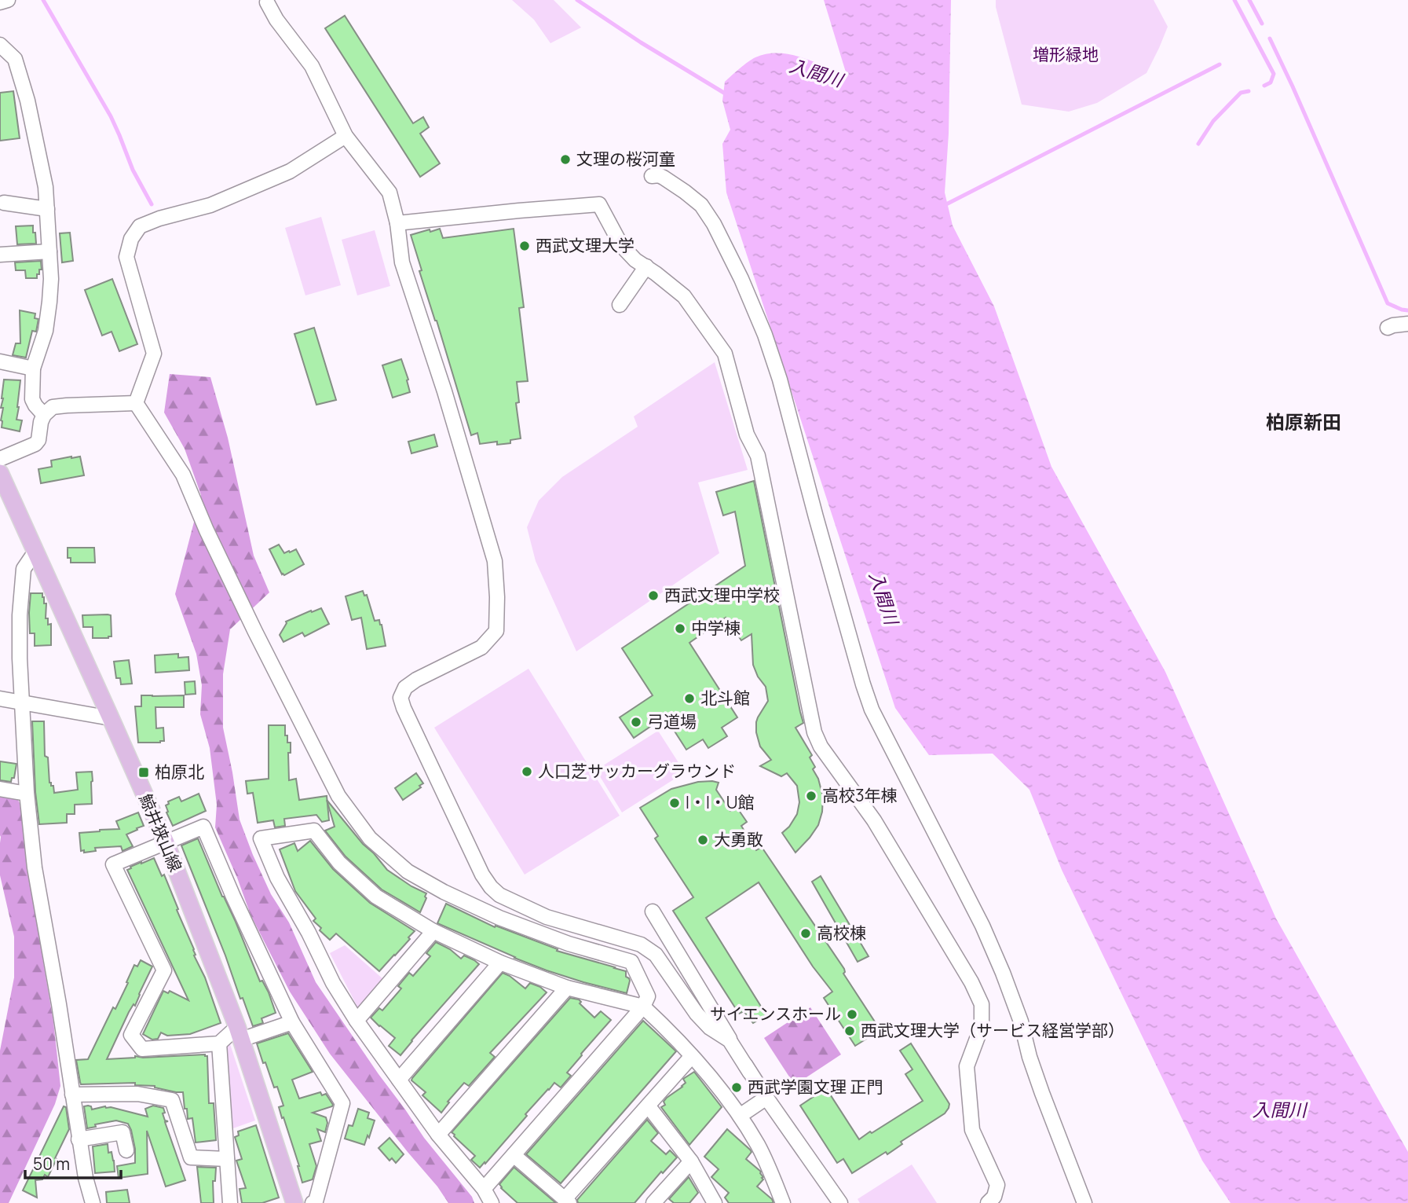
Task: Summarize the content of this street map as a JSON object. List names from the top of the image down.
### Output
{
  "streets": {
    "main road": ["鯨井狭山線"]
  },
  "districts": ["柏原新田"],
  "water": ["入間川"],
  "parks": ["増形緑地"],
  "places": {
    "other": [
      "文理の桜河童",
      "西武文理大学",
      "西武文理中学校",
      "中学棟",
      "北斗館",
      "弓道場",
      "人口芝サッカーグラウンド",
      "高校3年棟",
      "I・I・U館",
      "大勇敢",
      "高校棟",
      "サイエンスホール",
      "西武文理大学（サービス経営学部）",
      "西武学園文理 正門"
    ],
    "transit": ["柏原北"]
  },
  "scale_bar": "50 m"
}
